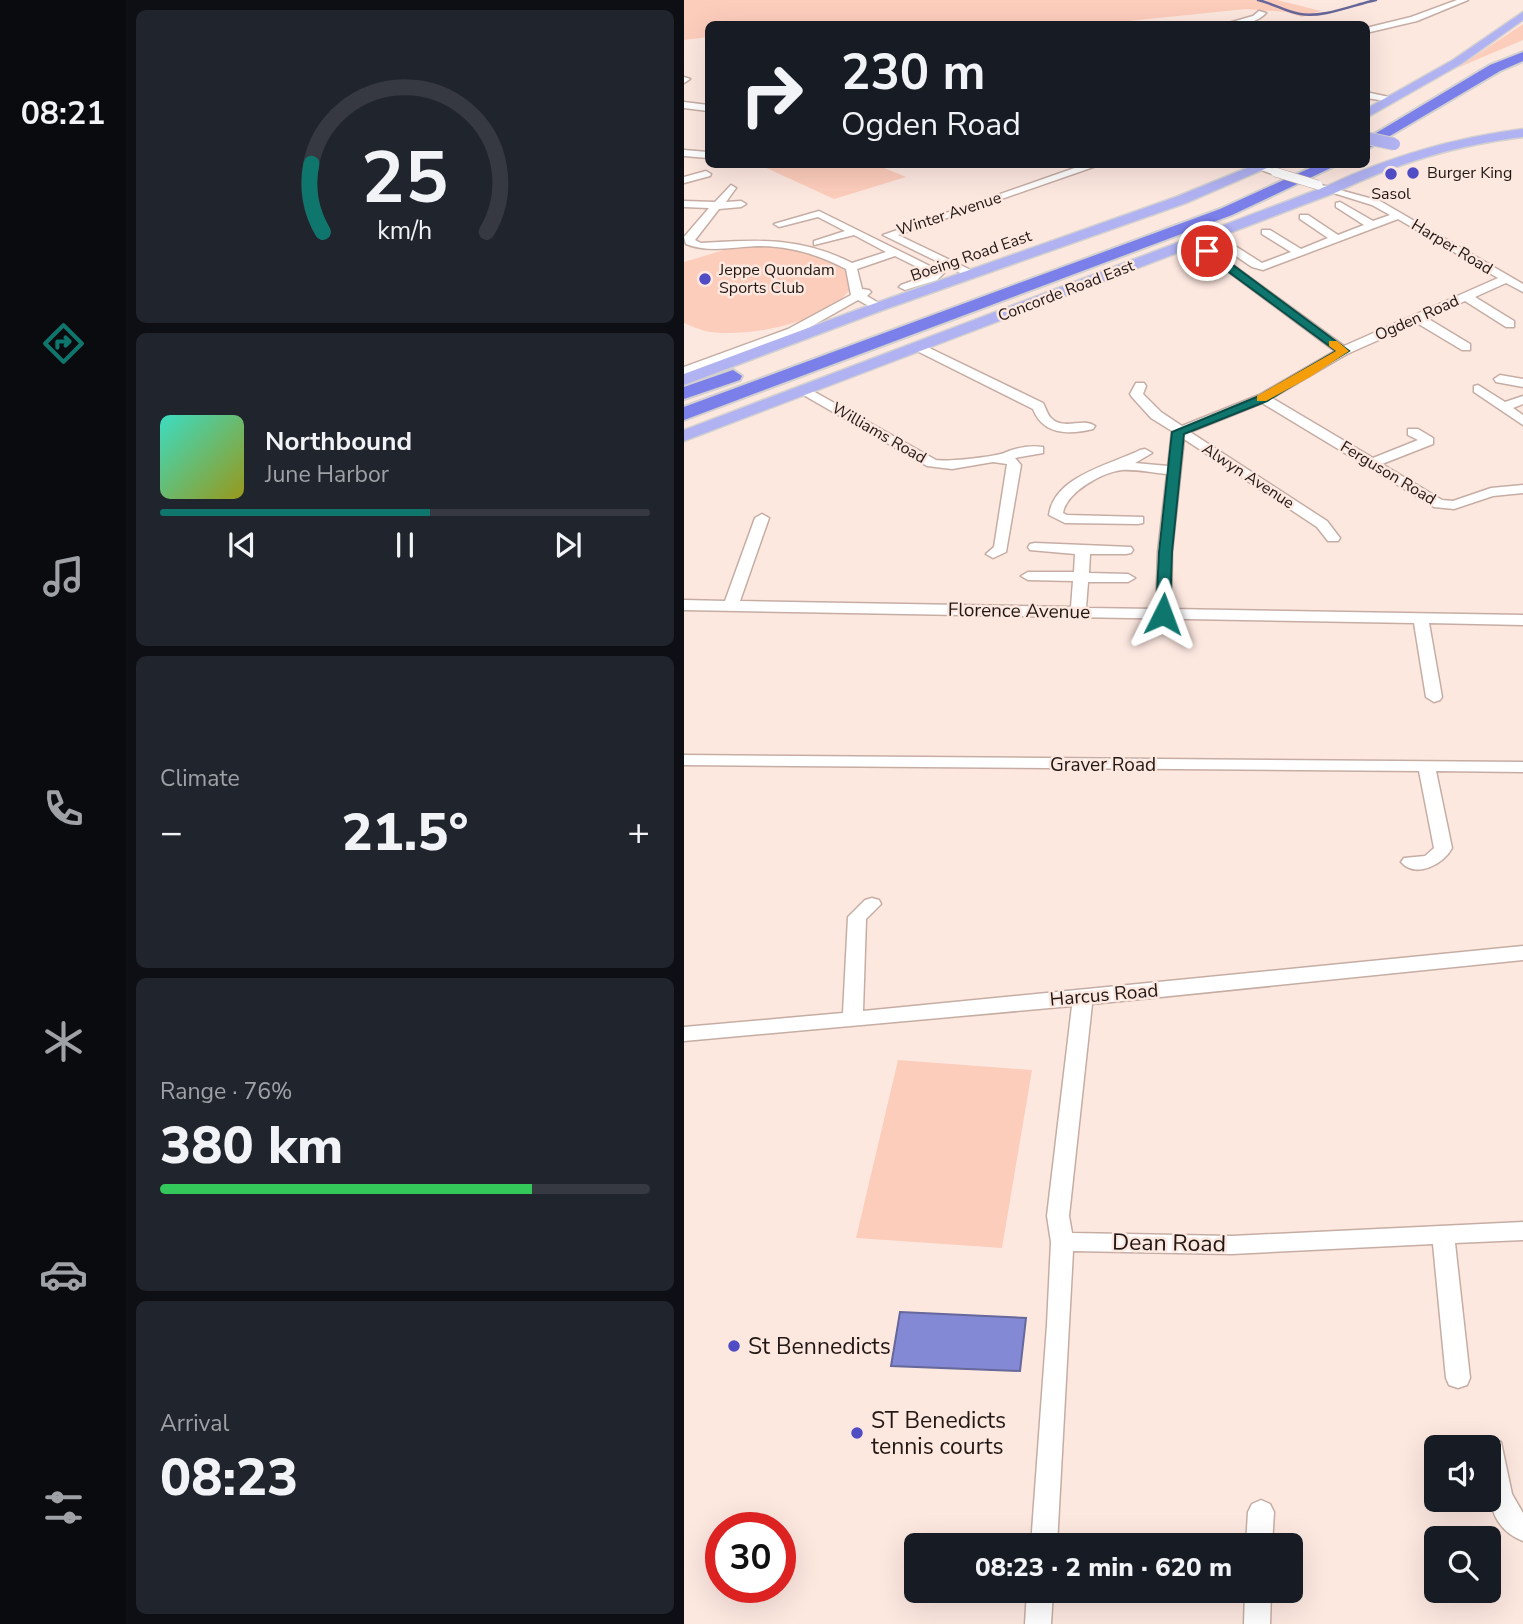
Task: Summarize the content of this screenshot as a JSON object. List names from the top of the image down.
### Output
{
  "streets": {
    "main road": ["Boeing Road East", "Concorde Road East"],
    "street": [
      "Winter Avenue",
      "Harper Road",
      "Ogden Road",
      "Williams Road",
      "Ferguson Road",
      "Alwyn Avenue",
      "Florence Avenue",
      "Graver Road",
      "Harcus Road",
      "Dean Road"
    ]
  },
  "crossings": [
    ["Winter Avenue", "Boeing Road East"],
    ["Harper Road", "Boeing Road East"],
    ["Harper Road", "Concorde Road East"],
    ["Harper Road", "Ogden Road"],
    ["Concorde Road East", "Williams Road"],
    ["Ogden Road", "Ferguson Road"],
    ["Ogden Road", "Alwyn Avenue"]
  ],
  "places": [
    "Burger King",
    "Sasol",
    "Jeppe Quondam Sports Club",
    "St Bennedicts",
    "ST Benedicts tennis courts"
  ],
  "page": {
    "tabs": "08:21",
    "turn": ["230 m", "Ogden Road"],
    "song": ["Northbound", "June Harbor"],
    "tile": [
      "Climate",
      ["Range · 76%", "380 km"],
      ["Arrival", "08:23"]
    ],
    "heat": ["−", "21.5°", "+"],
    "limit": "30",
    "trip": "08:23 · 2 min · 620 m",
    "gauge": ["25", "km/h"]
  }
}
